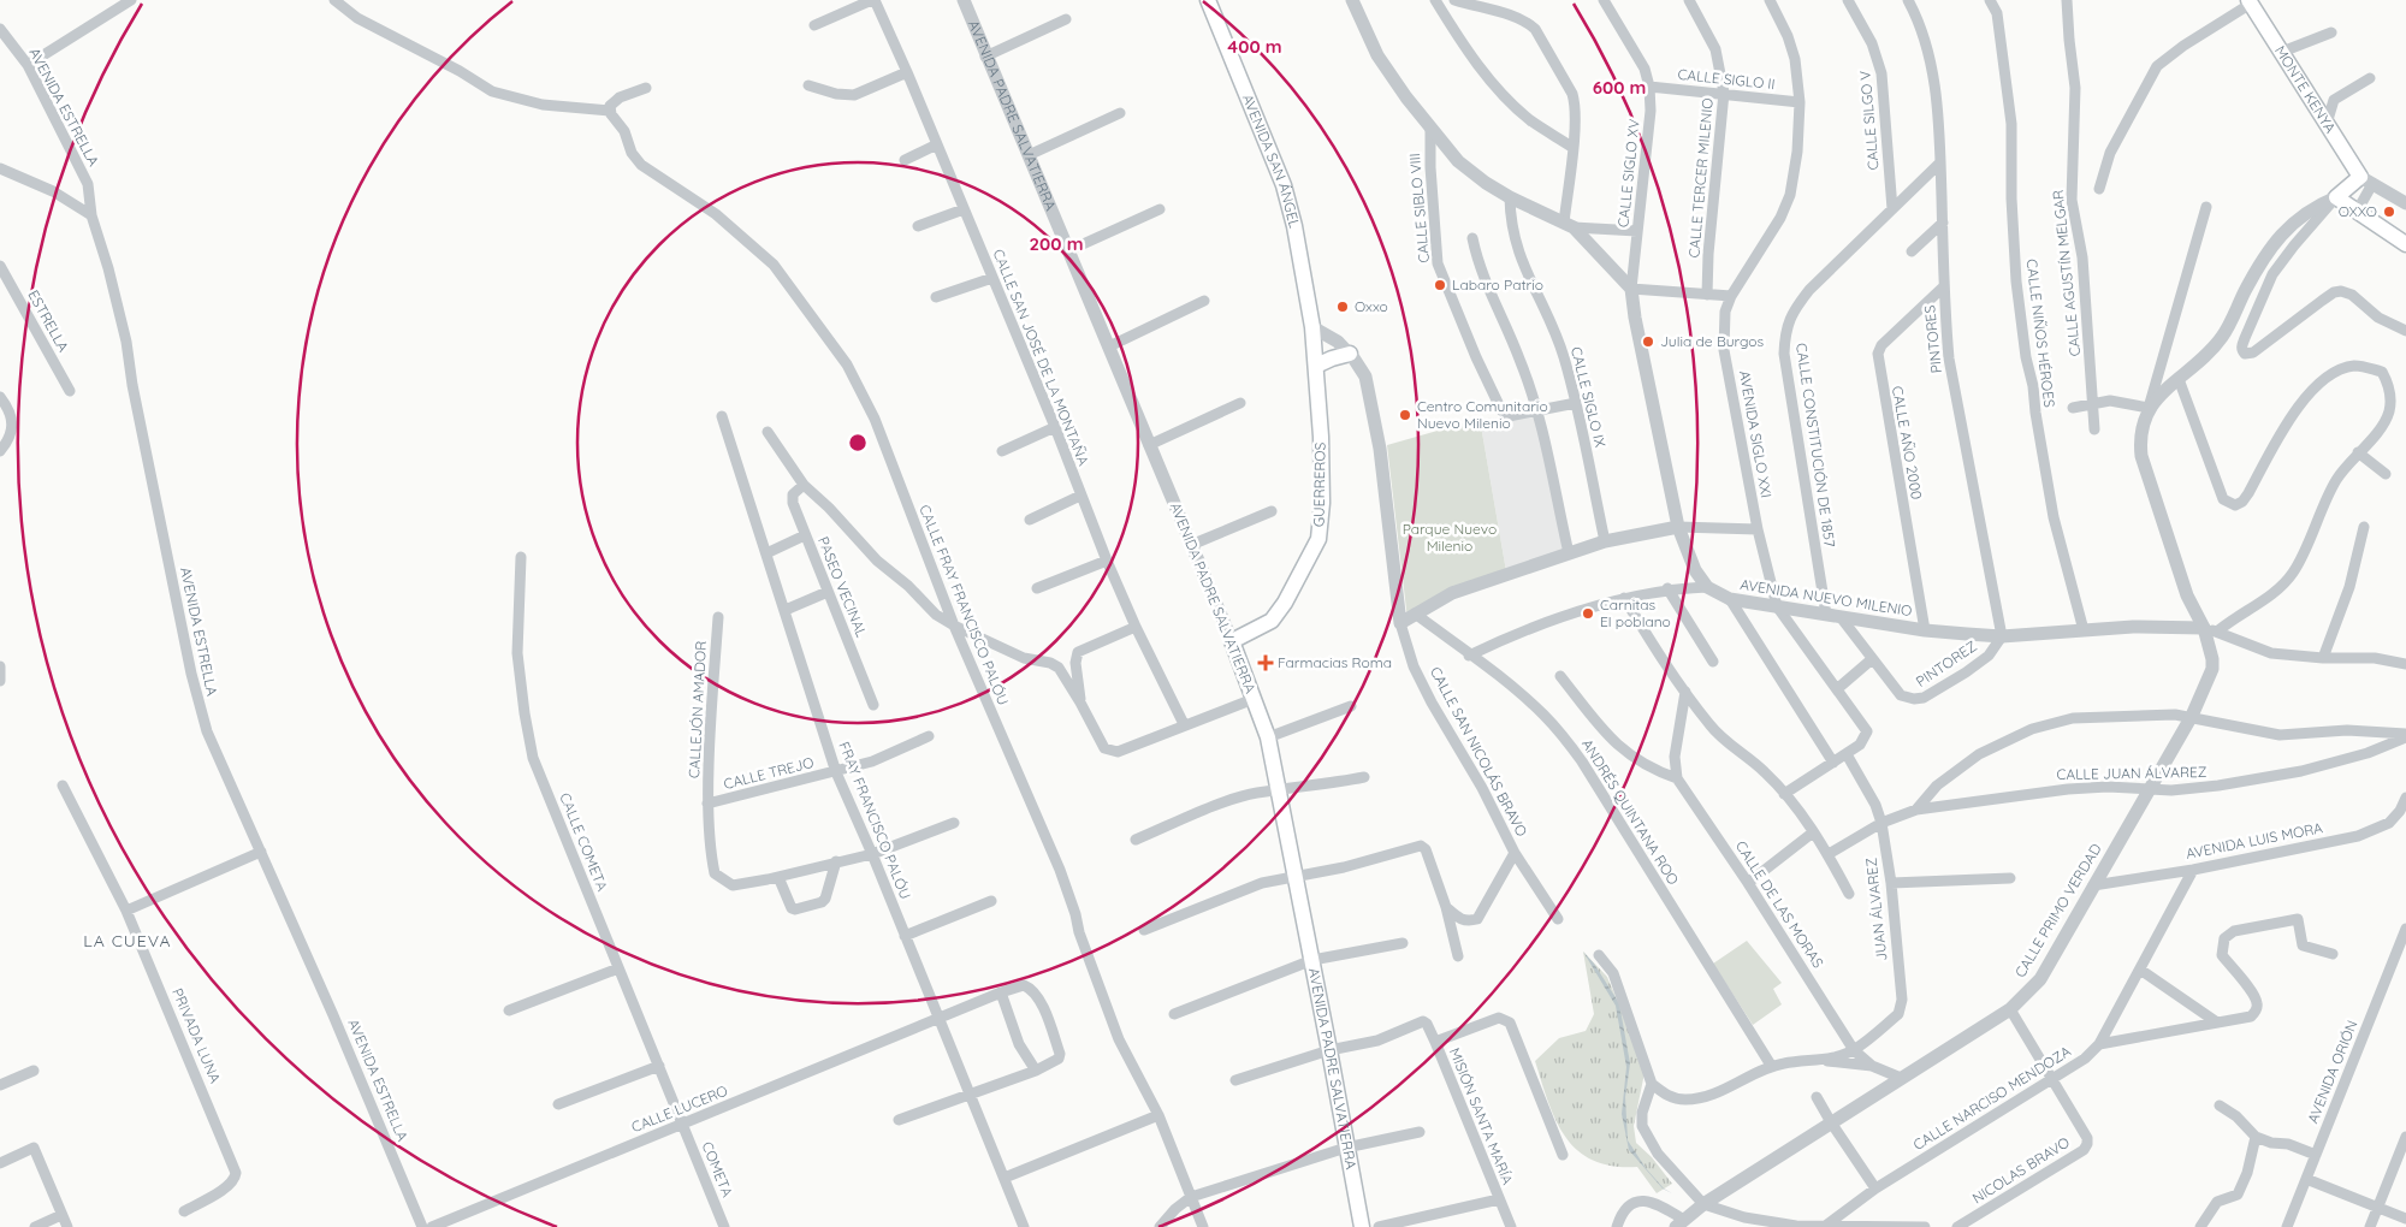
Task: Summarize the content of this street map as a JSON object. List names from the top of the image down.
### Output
{
  "streets": {
    "main road": [
      "MONTE KENYA",
      "AVENIDA PADRE SALVATIERRA",
      "AVENIDA SAN ÁNGEL",
      "GUERREROS"
    ],
    "street": [
      "CALLE SIGLO II",
      "AVENIDA ESTRELLA",
      "CALLE SILGO V",
      "CALLE SIGLO XV",
      "CALLE TERCER MILENIO",
      "CALLE SIBLO VIII",
      "CALLE AGUSTÍN MELGAR",
      "ESTRELLA",
      "CALLE NIÑOS HÉROES",
      "PINTORES",
      "CALLE SAN JOSÉ DE LA MONTAÑA",
      "CALLE SIGLO IX",
      "AVENIDA SIGLO XXI",
      "CALLE AÑO 2000",
      "CALLE CONSTITUCIÓN DE 1857",
      "PASEO VECINAL",
      "AVENIDA NUEVO MILENIO",
      "CALLE FRAY FRANCISCO PALÓU",
      "PINTOREZ",
      "CALLEJÓN AMADOR",
      "CALLE SAN NICOLÁS BRAVO",
      "CALLE TREJO",
      "CALLE JUAN ÁLVAREZ",
      "ANDRÉS QUINTANA ROO",
      "FRAY FRANCISCO PALÓU",
      "AVENIDA LUIS MORA",
      "CALLE COMETA",
      "CALLE DE LAS MORAS",
      "JUAN ÁLVAREZ",
      "CALLE PRIMO VERDAD",
      "PRIVADA LUNA",
      "AVENIDA ORIÓN",
      "CALLE NARCISO MENDOZA",
      "CALLE LUCERO",
      "MISIÓN SANTA MARÍA",
      "COMETA",
      "NICOLAS BRAVO"
    ]
  },
  "crossings": [
    ["CALLE SIGLO II", "CALLE SIGLO XV"],
    ["CALLE SIGLO II", "CALLE TERCER MILENIO"],
    ["CALLE SIGLO II", "AVENIDA SIGLO XXI"],
    ["AVENIDA PADRE SALVATIERRA", "GUERREROS"],
    ["AVENIDA PADRE SALVATIERRA", "MISIÓN SANTA MARÍA"],
    ["CALLE SILGO V", "CALLE CONSTITUCIÓN DE 1857"],
    ["AVENIDA SAN ÁNGEL", "GUERREROS"],
    ["AVENIDA SAN ÁNGEL", "CALLE SAN NICOLÁS BRAVO"],
    ["CALLE SIBLO VIII", "CALLE SIGLO IX"],
    ["CALLE NIÑOS HÉROES", "AVENIDA NUEVO MILENIO"],
    ["PINTORES", "CALLE AÑO 2000"],
    ["PINTORES", "CALLE CONSTITUCIÓN DE 1857"],
    ["PINTORES", "AVENIDA NUEVO MILENIO"],
    ["PINTORES", "PINTOREZ"],
    ["AVENIDA SIGLO XXI", "AVENIDA NUEVO MILENIO"],
    ["CALLE AÑO 2000", "AVENIDA NUEVO MILENIO"],
    ["CALLE CONSTITUCIÓN DE 1857", "AVENIDA NUEVO MILENIO"],
    ["GUERREROS", "CALLE SAN NICOLÁS BRAVO"],
    ["PASEO VECINAL", "CALLE FRAY FRANCISCO PALÓU"],
    ["AVENIDA NUEVO MILENIO", "PINTOREZ"],
    ["AVENIDA NUEVO MILENIO", "CALLE PRIMO VERDAD"],
    ["CALLEJÓN AMADOR", "CALLE TREJO"],
    ["CALLE TREJO", "FRAY FRANCISCO PALÓU"],
    ["CALLE JUAN ÁLVAREZ", "JUAN ÁLVAREZ"],
    ["CALLE JUAN ÁLVAREZ", "CALLE PRIMO VERDAD"],
    ["FRAY FRANCISCO PALÓU", "CALLE LUCERO"],
    ["AVENIDA LUIS MORA", "CALLE PRIMO VERDAD"],
    ["AVENIDA LUIS MORA", "CALLE NARCISO MENDOZA"],
    ["CALLE COMETA", "CALLE LUCERO"],
    ["CALLE COMETA", "COMETA"],
    ["CALLE DE LAS MORAS", "JUAN ÁLVAREZ"],
    ["CALLE PRIMO VERDAD", "NICOLAS BRAVO"],
    ["CALLE NARCISO MENDOZA", "NICOLAS BRAVO"],
    ["CALLE LUCERO", "COMETA"]
  ],
  "districts": ["LA CUEVA"],
  "parks": ["Parque Nuevo Milenio"],
  "places": {
    "other": [
      "OXXO",
      "Labaro Patrio",
      "Oxxo",
      "Julia de Burgos",
      "Centro Comunitario Nuevo Milenio",
      "Carnitas El poblano"
    ],
    "health": ["Farmacias Roma"]
  },
  "rings": ["400 m", "600 m", "200 m"]
}
